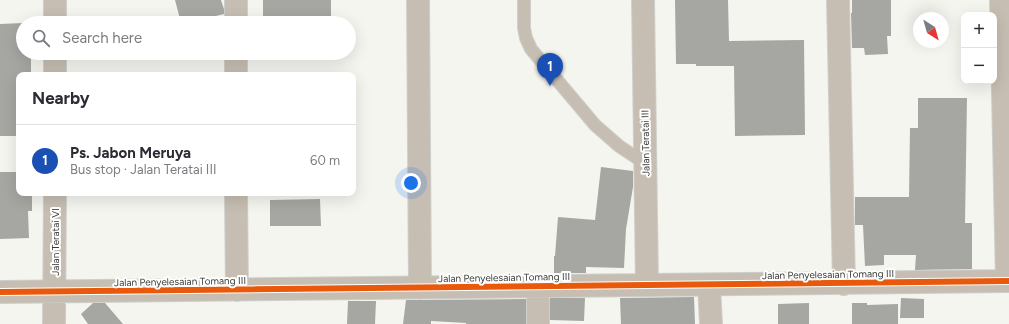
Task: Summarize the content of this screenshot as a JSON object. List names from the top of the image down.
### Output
{
  "streets": {
    "street": ["Jalan Teratai III", "Jalan Teratai VI", "Jalan Penyelesaian Tomang III"]
  },
  "crossings": [
    ["Jalan Teratai III", "Jalan Penyelesaian Tomang III"],
    ["Jalan Teratai VI", "Jalan Penyelesaian Tomang III"]
  ],
  "north": "bottom right",
  "page": {
    "map_buttons": ["+", "−"],
    "search": "Search here",
    "pins": "1",
    "heading": "Nearby",
    "list": [
      {
        "mark": "1",
        "name": "Ps. Jabon Meruya",
        "note": "Bus stop · Jalan Teratai III",
        "value": "60 m"
      }
    ]
  }
}
